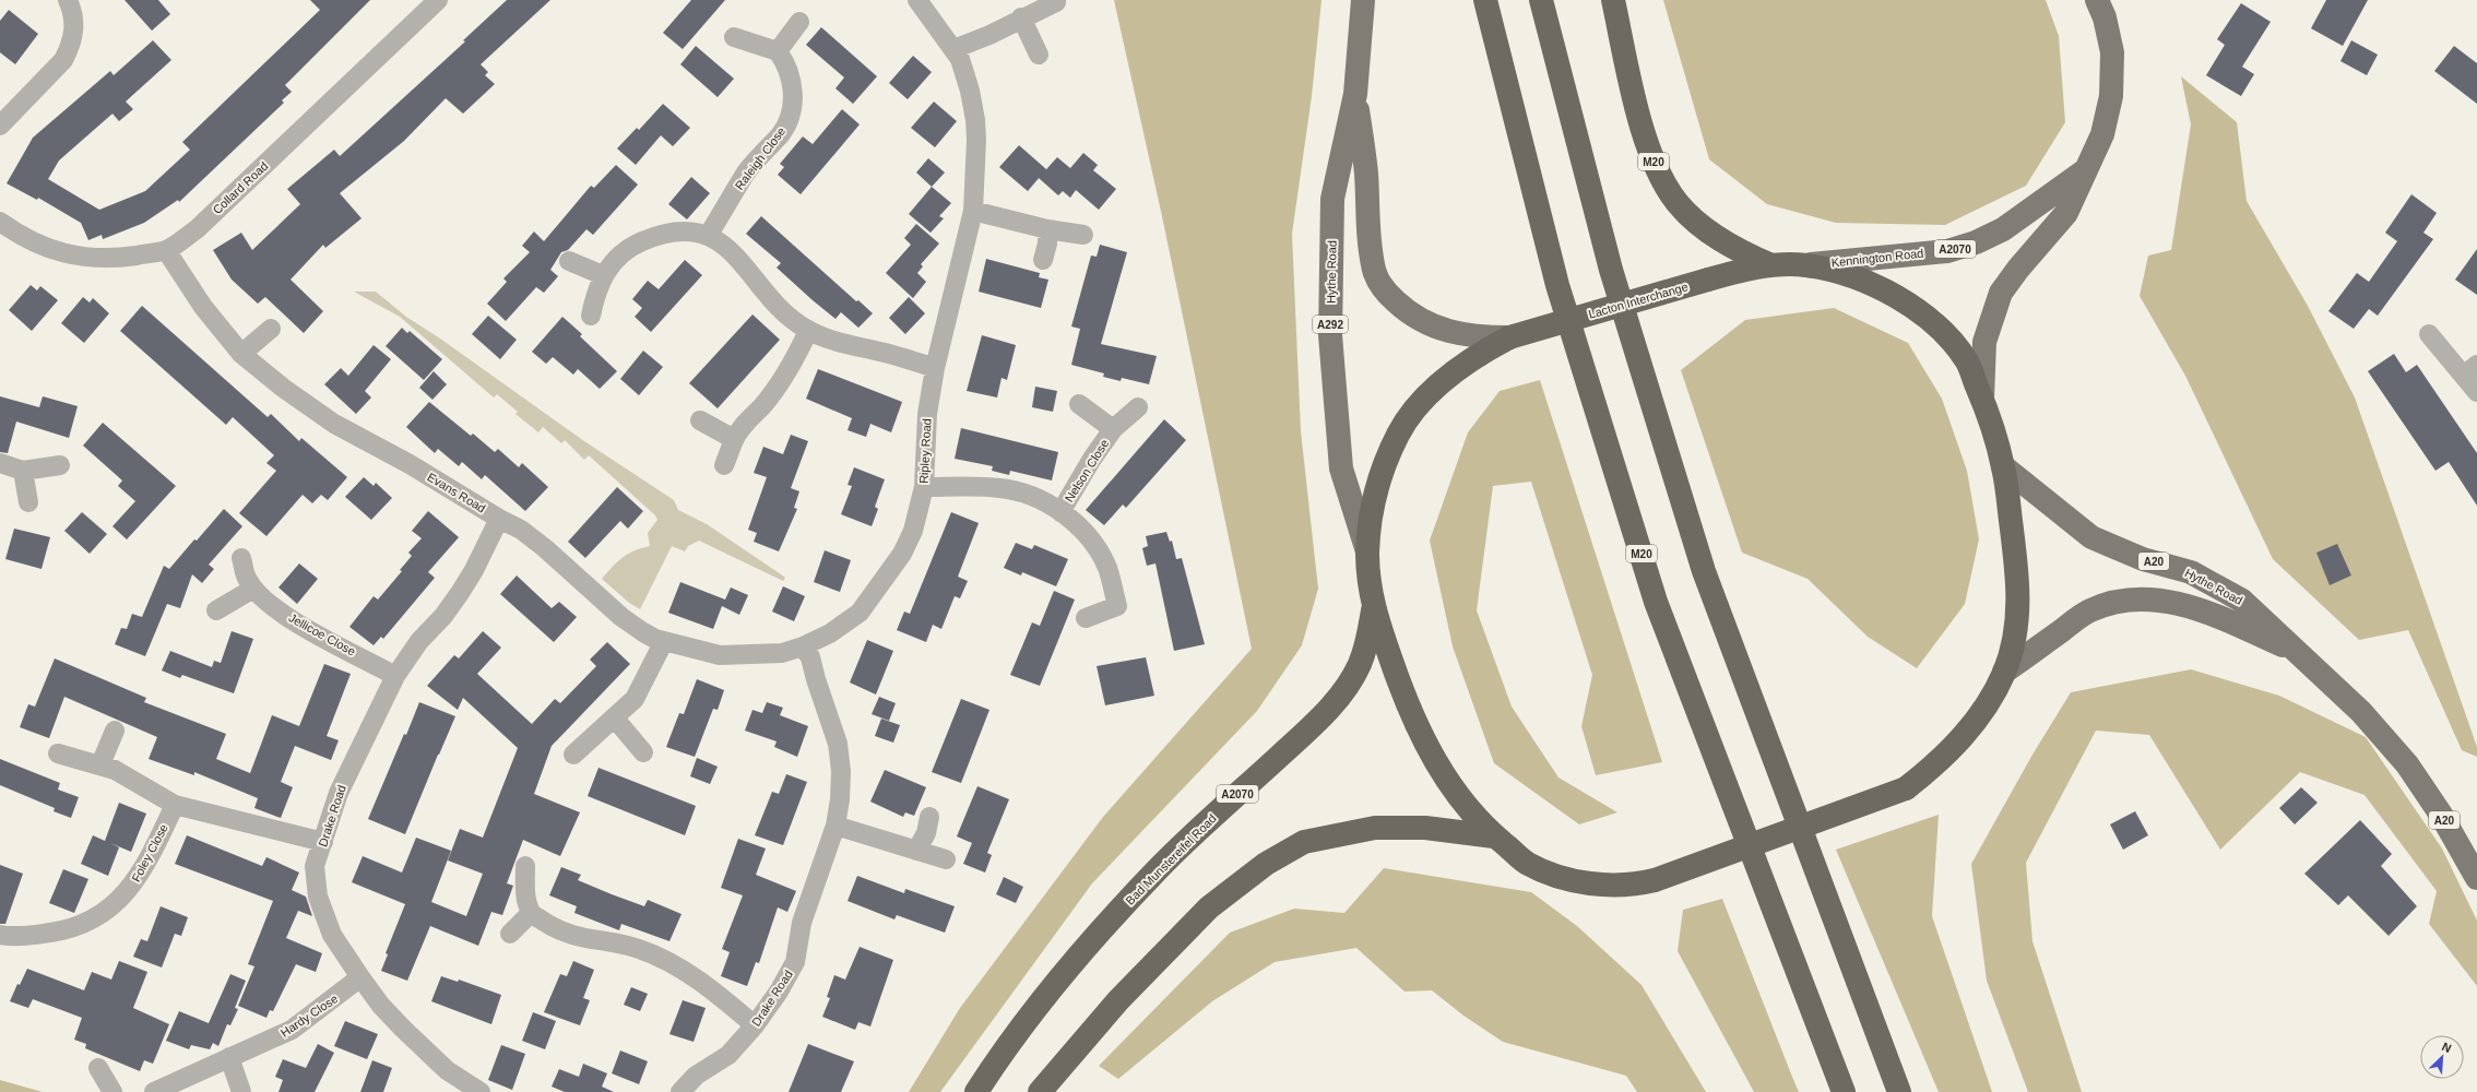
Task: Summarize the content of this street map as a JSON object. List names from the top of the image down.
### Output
{
  "streets": {
    "highway": [
      "M20",
      "A2070",
      "Lacton Interchange",
      "Bad Munstereifel Road"
    ],
    "main road": [
      "Kennington Road",
      "Hythe Road",
      "A292",
      "A20"
    ],
    "street": [
      "Raleigh Close",
      "Collard Road",
      "Ripley Road",
      "Nelson Close",
      "Evans Road",
      "Jellicoe Close",
      "Drake Road",
      "Foley Close",
      "Hardy Close"
    ]
  },
  "crossings": [
    ["M20", "Lacton Interchange"],
    ["Collard Road", "Evans Road"],
    ["Kennington Road", "Lacton Interchange"],
    ["Hythe Road", "Lacton Interchange"],
    ["Lacton Interchange", "Bad Munstereifel Road"],
    ["Ripley Road", "Nelson Close"],
    ["Ripley Road", "Evans Road"],
    ["Ripley Road", "Drake Road"],
    ["Evans Road", "Drake Road"],
    ["Jellicoe Close", "Drake Road"],
    ["Drake Road", "Hardy Close"]
  ],
  "north": "top right"
}
